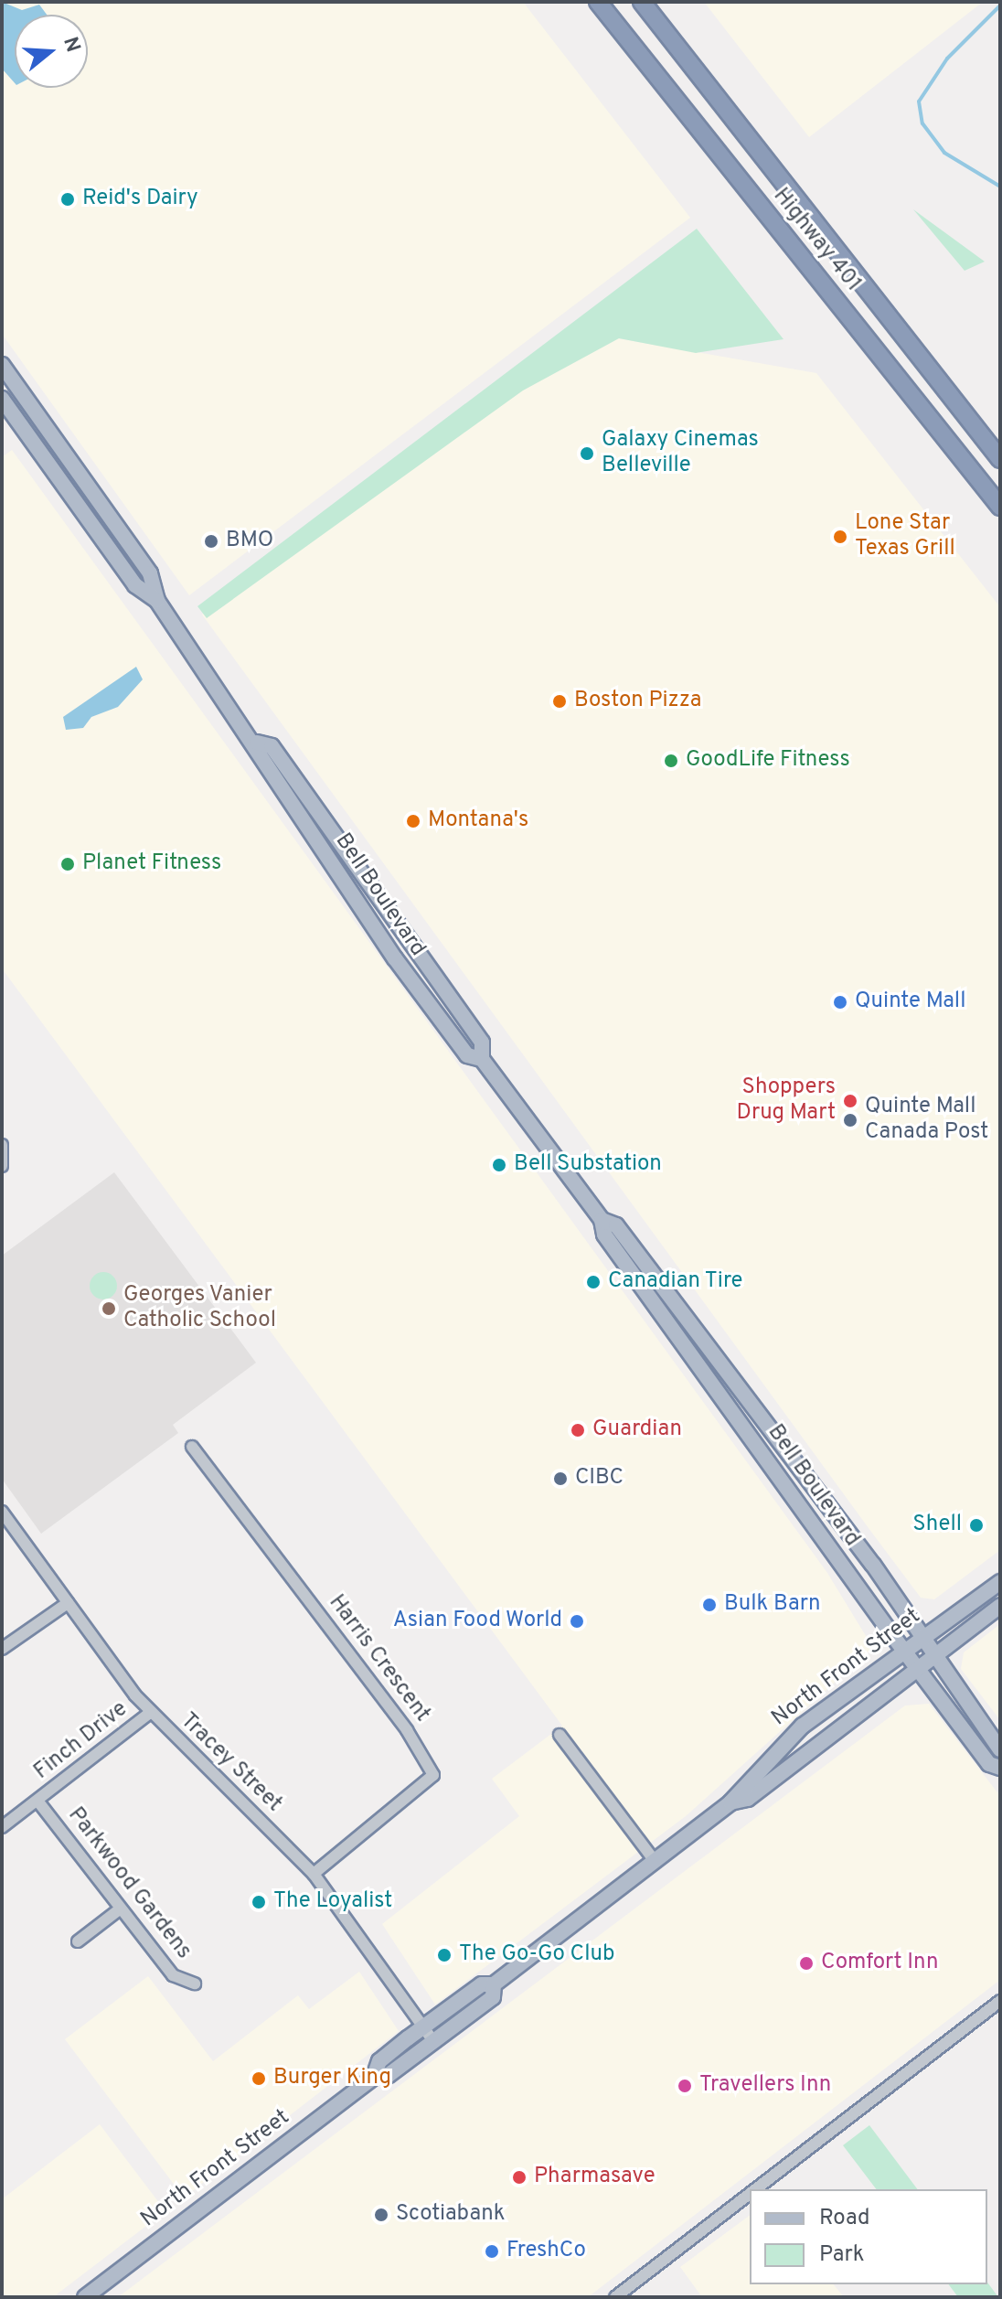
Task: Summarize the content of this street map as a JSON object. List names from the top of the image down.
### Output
{
  "streets": {
    "highway": ["Highway 401"],
    "main road": ["Bell Boulevard", "North Front Street"],
    "street": [
      "Harris Crescent",
      "Finch Drive",
      "Tracey Street",
      "Parkwood Gardens"
    ]
  },
  "crossings": [
    ["Bell Boulevard", "North Front Street"],
    ["Harris Crescent", "Tracey Street"],
    ["North Front Street", "Tracey Street"],
    ["Finch Drive", "Tracey Street"],
    ["Finch Drive", "Parkwood Gardens"]
  ],
  "places": [
    "Reid's Dairy",
    "Galaxy Cinemas Belleville",
    "Lone Star Texas Grill",
    "BMO",
    "Boston Pizza",
    "GoodLife Fitness",
    "Montana's",
    "Planet Fitness",
    "Quinte Mall",
    "Shoppers Drug Mart",
    "Quinte Mall Canada Post",
    "Bell Substation",
    "Canadian Tire",
    "Georges Vanier Catholic School",
    "Guardian",
    "CIBC",
    "Shell",
    "Bulk Barn",
    "Asian Food World",
    "The Loyalist",
    "The Go-Go Club",
    "Comfort Inn",
    "Burger King",
    "Travellers Inn",
    "Pharmasave",
    "Scotiabank",
    "FreshCo"
  ],
  "legend": ["Road", "Park"],
  "north": "right"
}
